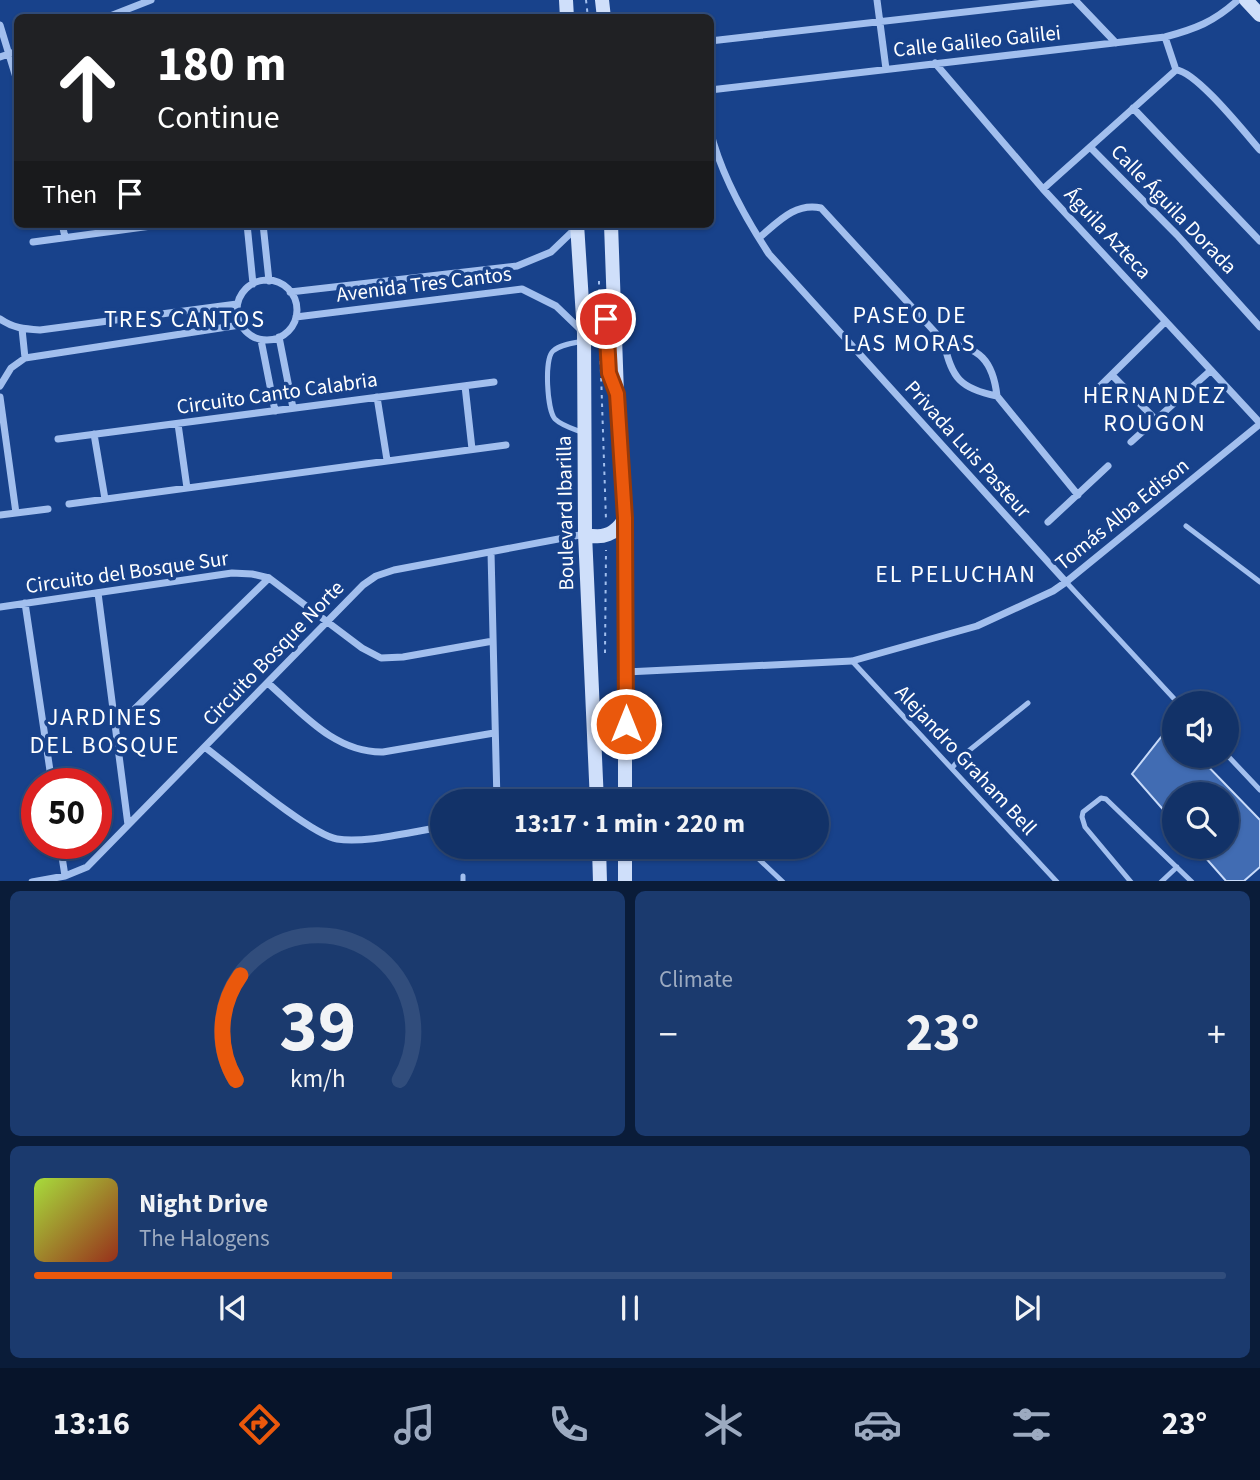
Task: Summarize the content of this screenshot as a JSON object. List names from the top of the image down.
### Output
{
  "streets": {
    "main road": ["Boulevard Ibarilla"],
    "street": [
      "Calle Galileo Galilei",
      "Calle Águila Dorada",
      "Águila Azteca",
      "Avenida Tres Cantos",
      "Circuito Canto Calabria",
      "Privada Luis Pasteur",
      "Tomás Alba Edison",
      "Circuito del Bosque Sur",
      "Circuito Bosque Norte"
    ],
    "lane": ["Alejandro Graham Bell"]
  },
  "crossings": [
    ["Calle Galileo Galilei", "Águila Azteca"],
    ["Águila Azteca", "Tomás Alba Edison"],
    ["Avenida Tres Cantos", "Boulevard Ibarilla"],
    ["Privada Luis Pasteur", "Tomás Alba Edison"],
    ["Boulevard Ibarilla", "Circuito Bosque Norte"],
    ["Tomás Alba Edison", "Alejandro Graham Bell"],
    ["Circuito del Bosque Sur", "Circuito Bosque Norte"]
  ],
  "districts": [
    "PASEO DE LAS MORAS",
    "TRES CANTOS",
    "HERNANDEZ ROUGON",
    "EL PELUCHAN",
    "JARDINES DEL BOSQUE"
  ],
  "page": {
    "turn": ["180 m", "Continue"],
    "then": "Then",
    "limit": "50",
    "trip": "13:17 · 1 min · 220 m",
    "tile": "Climate",
    "heat": ["−", "23°", "+"],
    "song": ["Night Drive", "The Halogens"],
    "tabs": ["13:16", "23°"],
    "gauge": ["39", "km/h"]
  }
}
